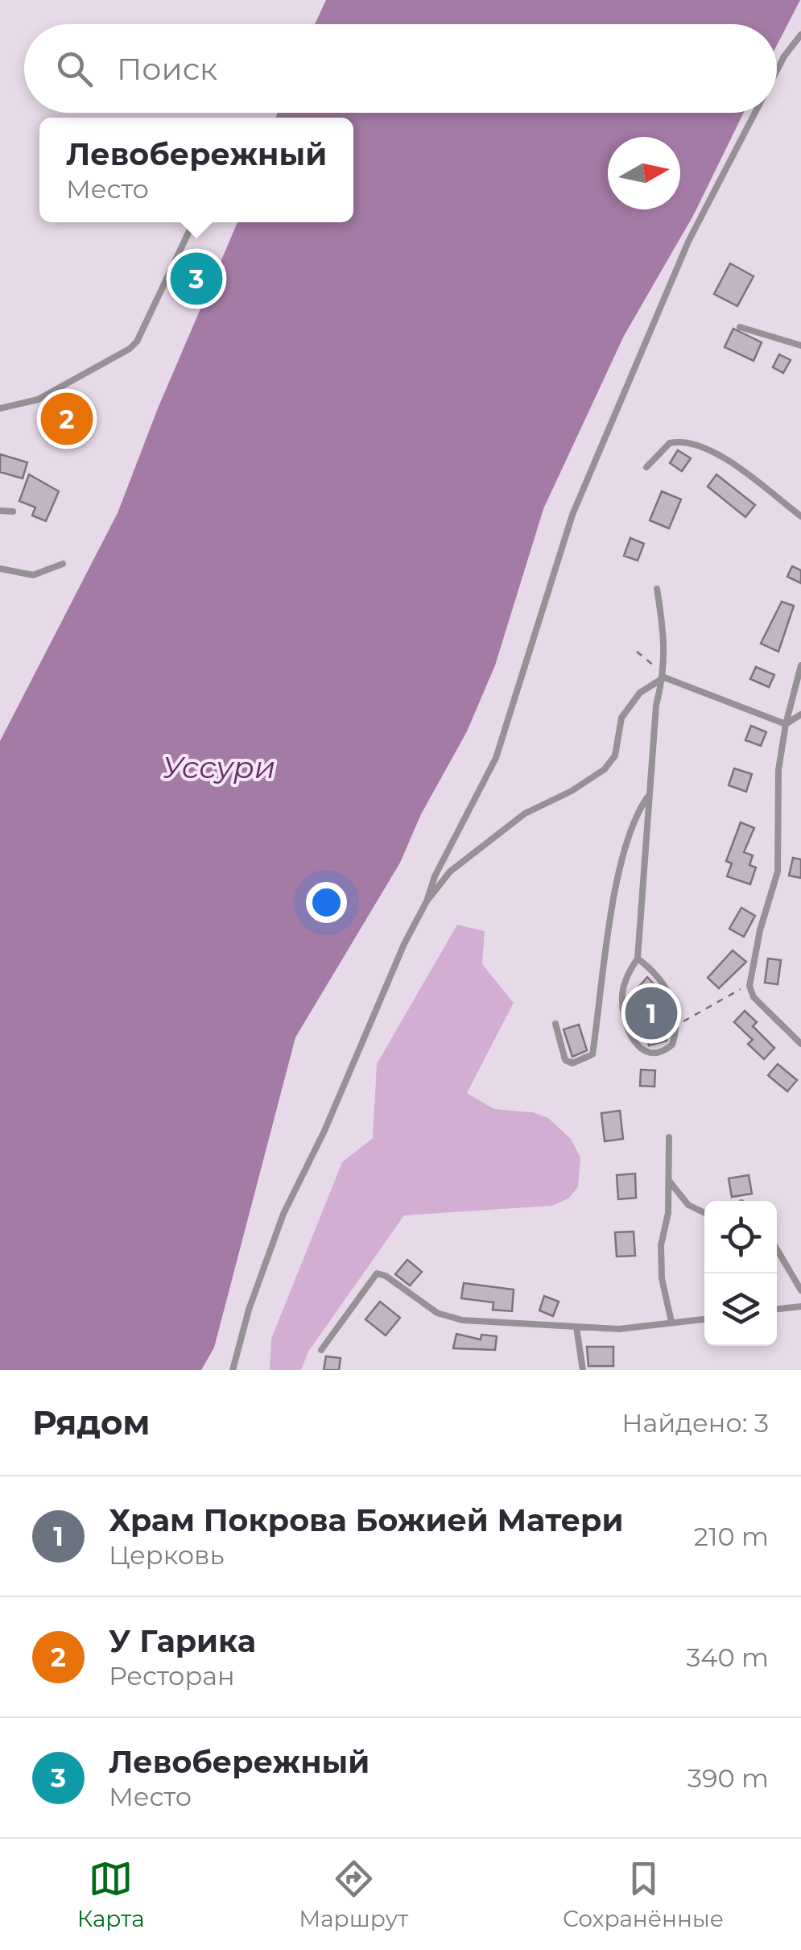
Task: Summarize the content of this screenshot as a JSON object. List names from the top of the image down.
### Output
{
  "water": ["Уссури"],
  "north": "right",
  "page": {
    "search": "Поиск",
    "popup": ["Левобережный", "Место"],
    "pins": ["3", "2", "1"],
    "heading": ["Рядом", "Найдено: 3"],
    "list": [
      {
        "mark": "1",
        "name": "Храм Покрова Божией Матери",
        "note": "Церковь",
        "value": "210 m"
      },
      {
        "mark": "2",
        "name": "У Гарика",
        "note": "Ресторан",
        "value": "340 m"
      },
      {
        "mark": "3",
        "name": "Левобережный",
        "note": "Место",
        "value": "390 m"
      }
    ],
    "nav": ["Карта", "Маршрут", "Сохранённые"]
  }
}
